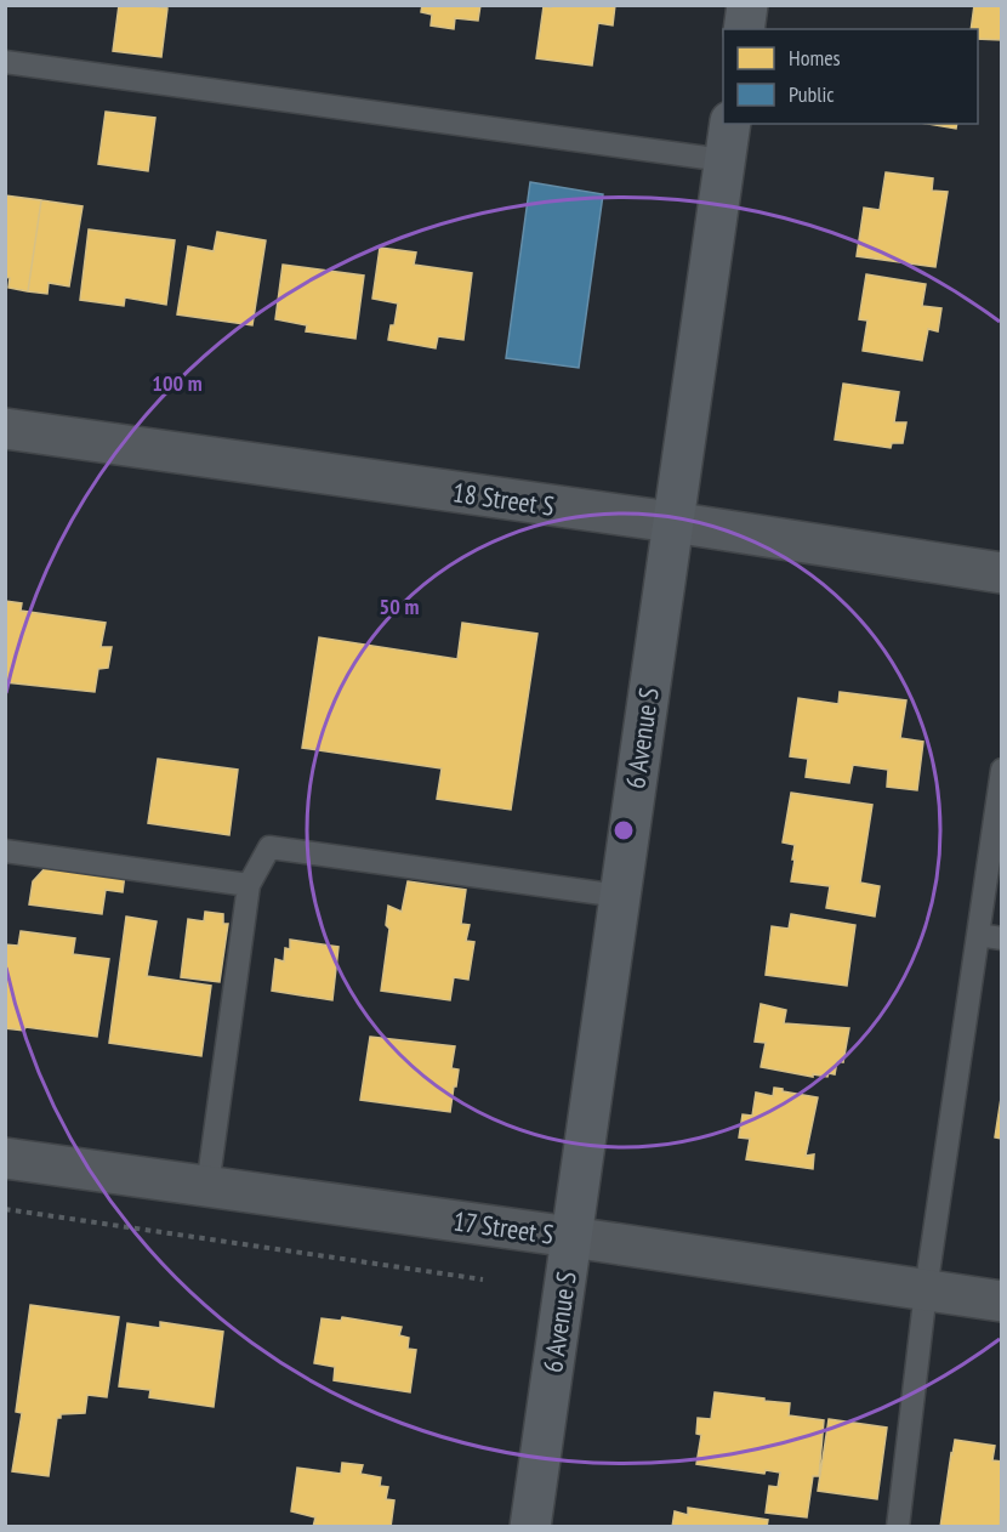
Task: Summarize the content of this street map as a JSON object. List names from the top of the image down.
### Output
{
  "streets": {
    "main road": ["6 Avenue S"],
    "street": ["18 Street S", "17 Street S"]
  },
  "crossings": [
    ["18 Street S", "6 Avenue S"],
    ["6 Avenue S", "17 Street S"]
  ],
  "legend": ["Homes", "Public"],
  "rings": ["100 m", "50 m"]
}
